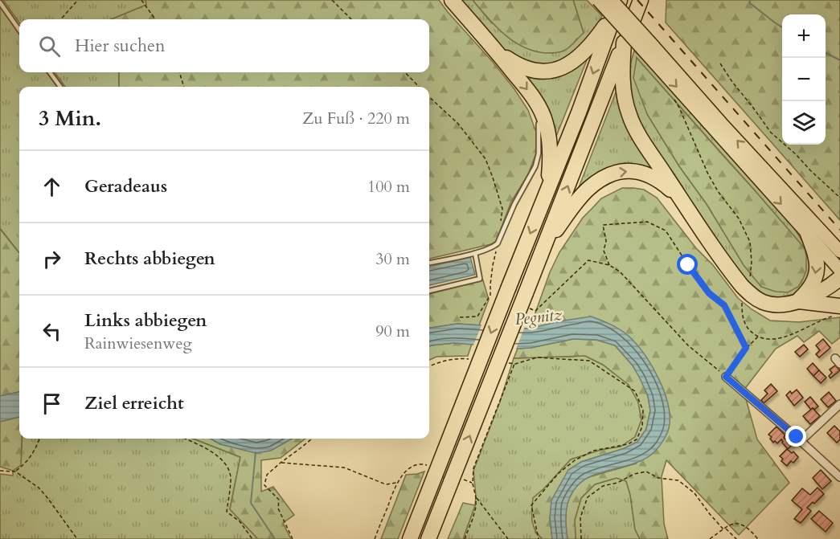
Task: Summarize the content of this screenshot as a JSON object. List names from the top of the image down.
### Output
{
  "water": ["Pegnitz"],
  "page": {
    "map_buttons": ["+", "−"],
    "search": "Hier suchen",
    "heading": ["3 Min.", "Zu Fuß · 220 m"],
    "list": [
      ["Geradeaus", "100 m"],
      ["Rechts abbiegen", "30 m"],
      ["Links abbiegen", "Rainwiesenweg", "90 m"],
      "Ziel erreicht"
    ]
  }
}
